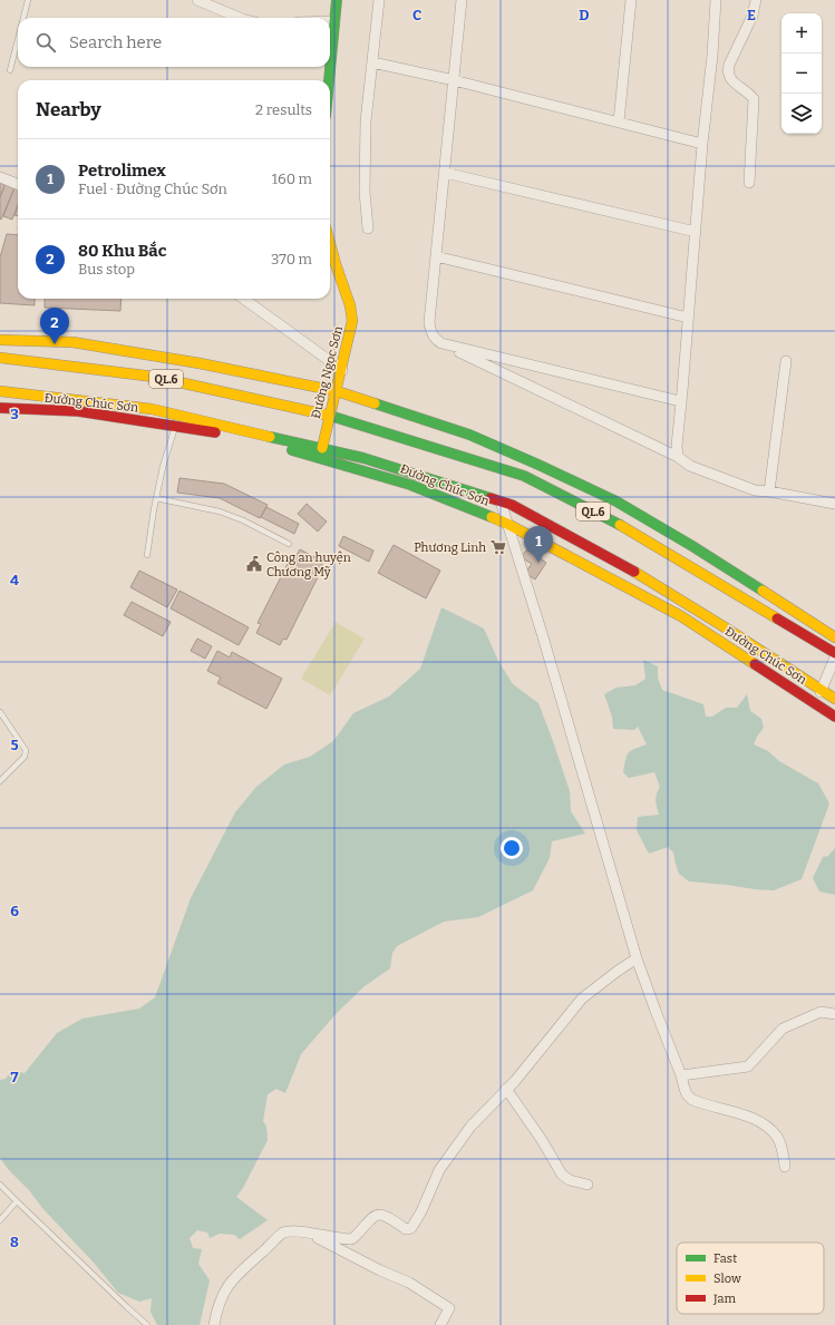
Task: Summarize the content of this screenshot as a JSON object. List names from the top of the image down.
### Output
{
  "streets": {
    "main road": ["Đường Ngọc Sơn", "QL.6", "Đường Chúc Sơn"]
  },
  "crossings": [
    ["Đường Ngọc Sơn", "QL.6"],
    ["Đường Ngọc Sơn", "Đường Chúc Sơn"]
  ],
  "places": {
    "supermarket": ["Phương Linh"],
    "public building": ["Công an huyện Chương Mỹ"]
  },
  "legend": ["Fast", "Slow", "Jam"],
  "page": {
    "map_buttons": ["+", "−"],
    "search": "Search here",
    "heading": ["Nearby", "2 results"],
    "list": [
      {
        "mark": "1",
        "name": "Petrolimex",
        "note": "Fuel · Đường Chúc Sơn",
        "value": "160 m"
      },
      {
        "mark": "2",
        "name": "80 Khu Bắc",
        "note": "Bus stop",
        "value": "370 m"
      }
    ],
    "pins": ["2", "1"]
  },
  "grid": {
    "columns": ["C", "D", "E"],
    "rows": [
      "3",
      "4",
      "5",
      "6",
      "7",
      "8"
    ]
  }
}
